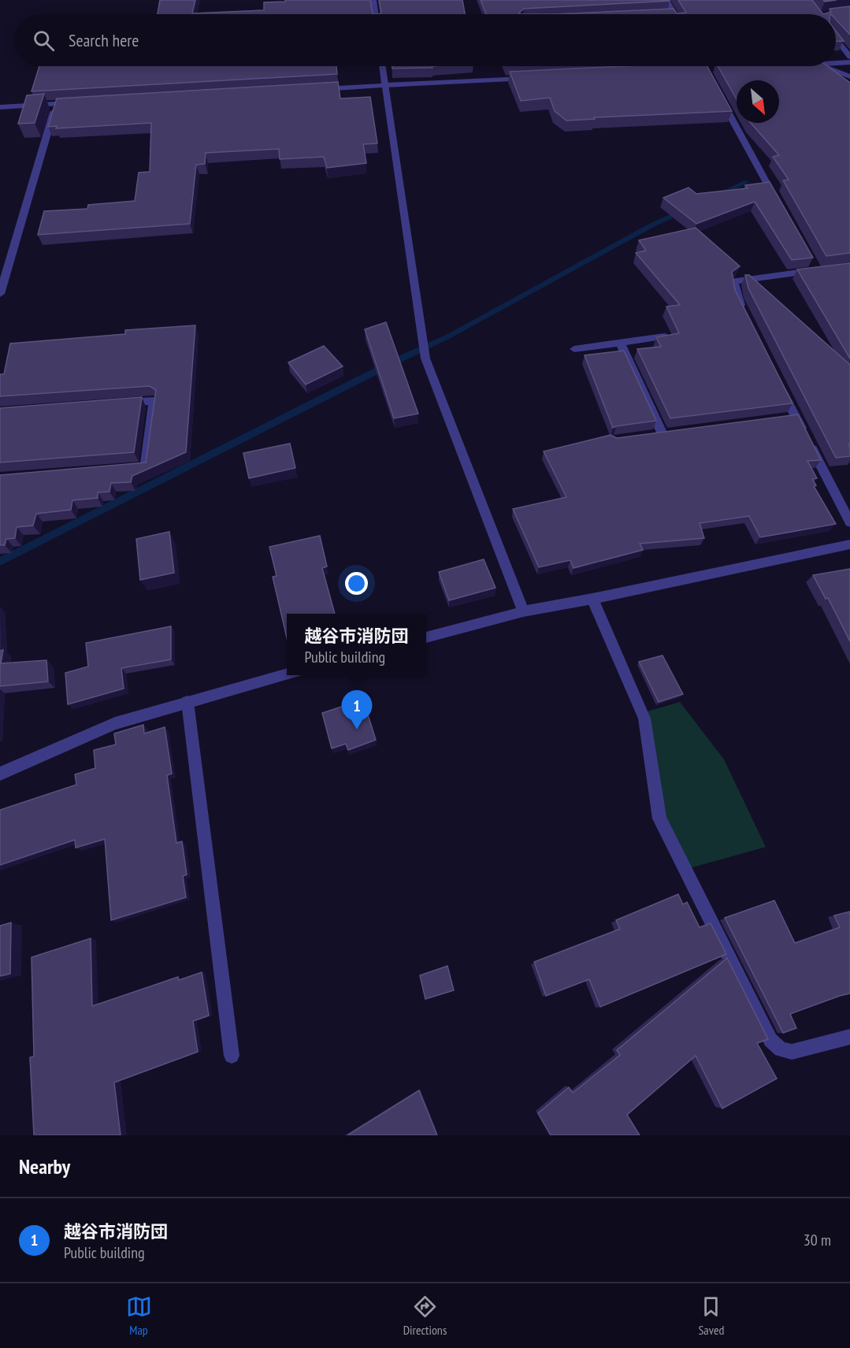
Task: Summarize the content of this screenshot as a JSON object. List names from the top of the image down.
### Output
{
  "north": "bottom right",
  "page": {
    "search": "Search here",
    "popup": ["越谷市消防団", "Public building"],
    "pins": "1",
    "heading": "Nearby",
    "list": [
      {
        "mark": "1",
        "name": "越谷市消防団",
        "note": "Public building",
        "value": "30 m"
      }
    ],
    "nav": ["Map", "Directions", "Saved"]
  }
}
